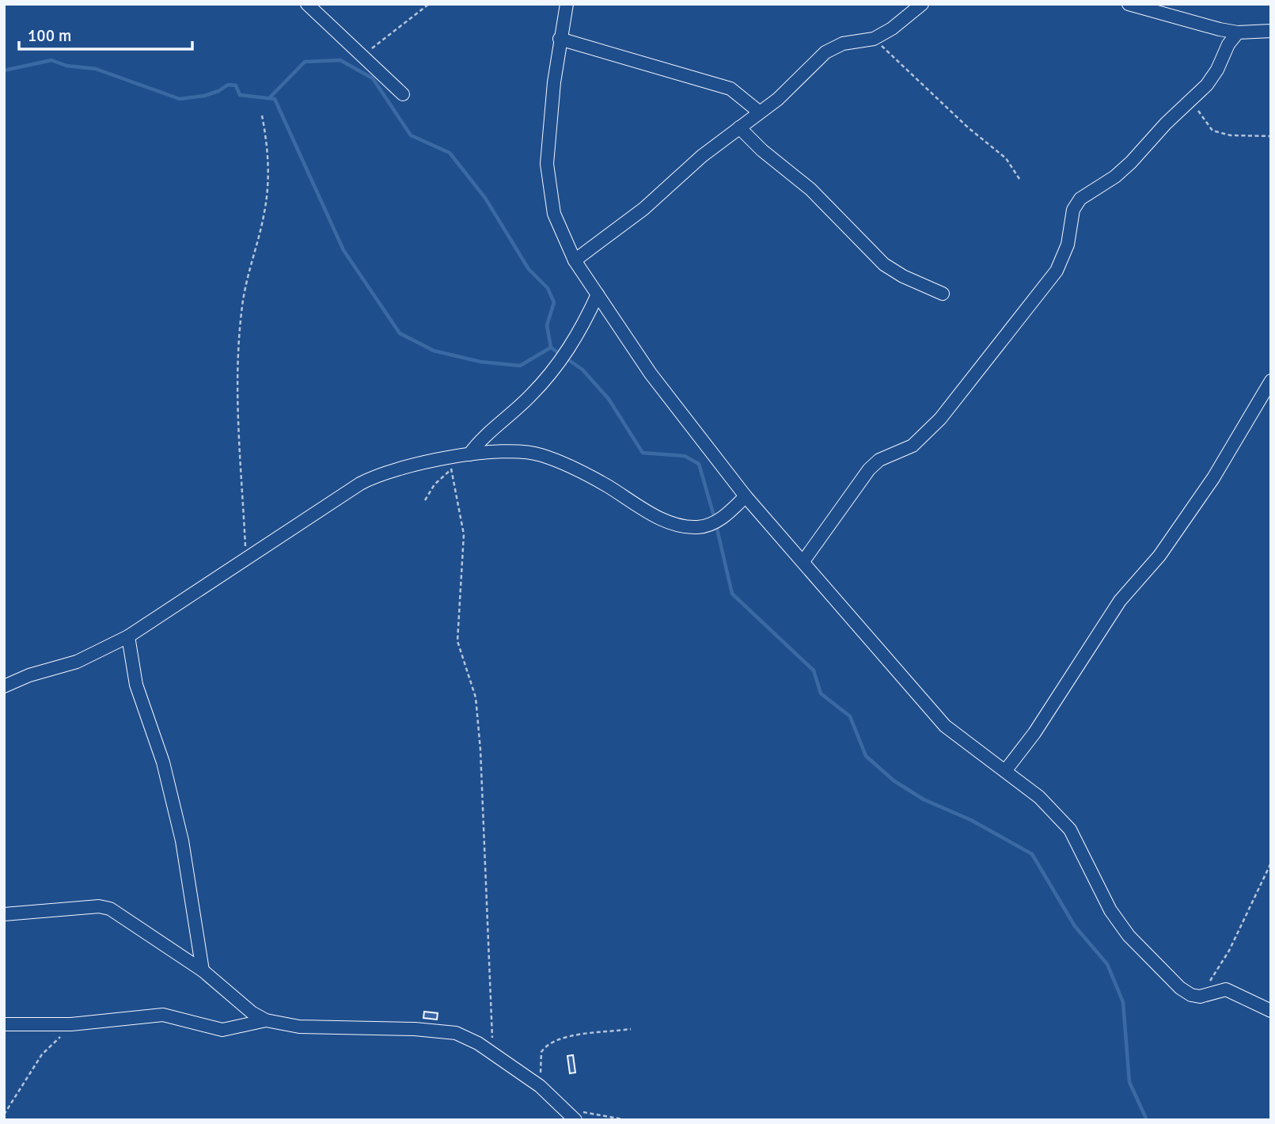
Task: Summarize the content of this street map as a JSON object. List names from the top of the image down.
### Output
{
  "scale_bar": "100 m"
}
